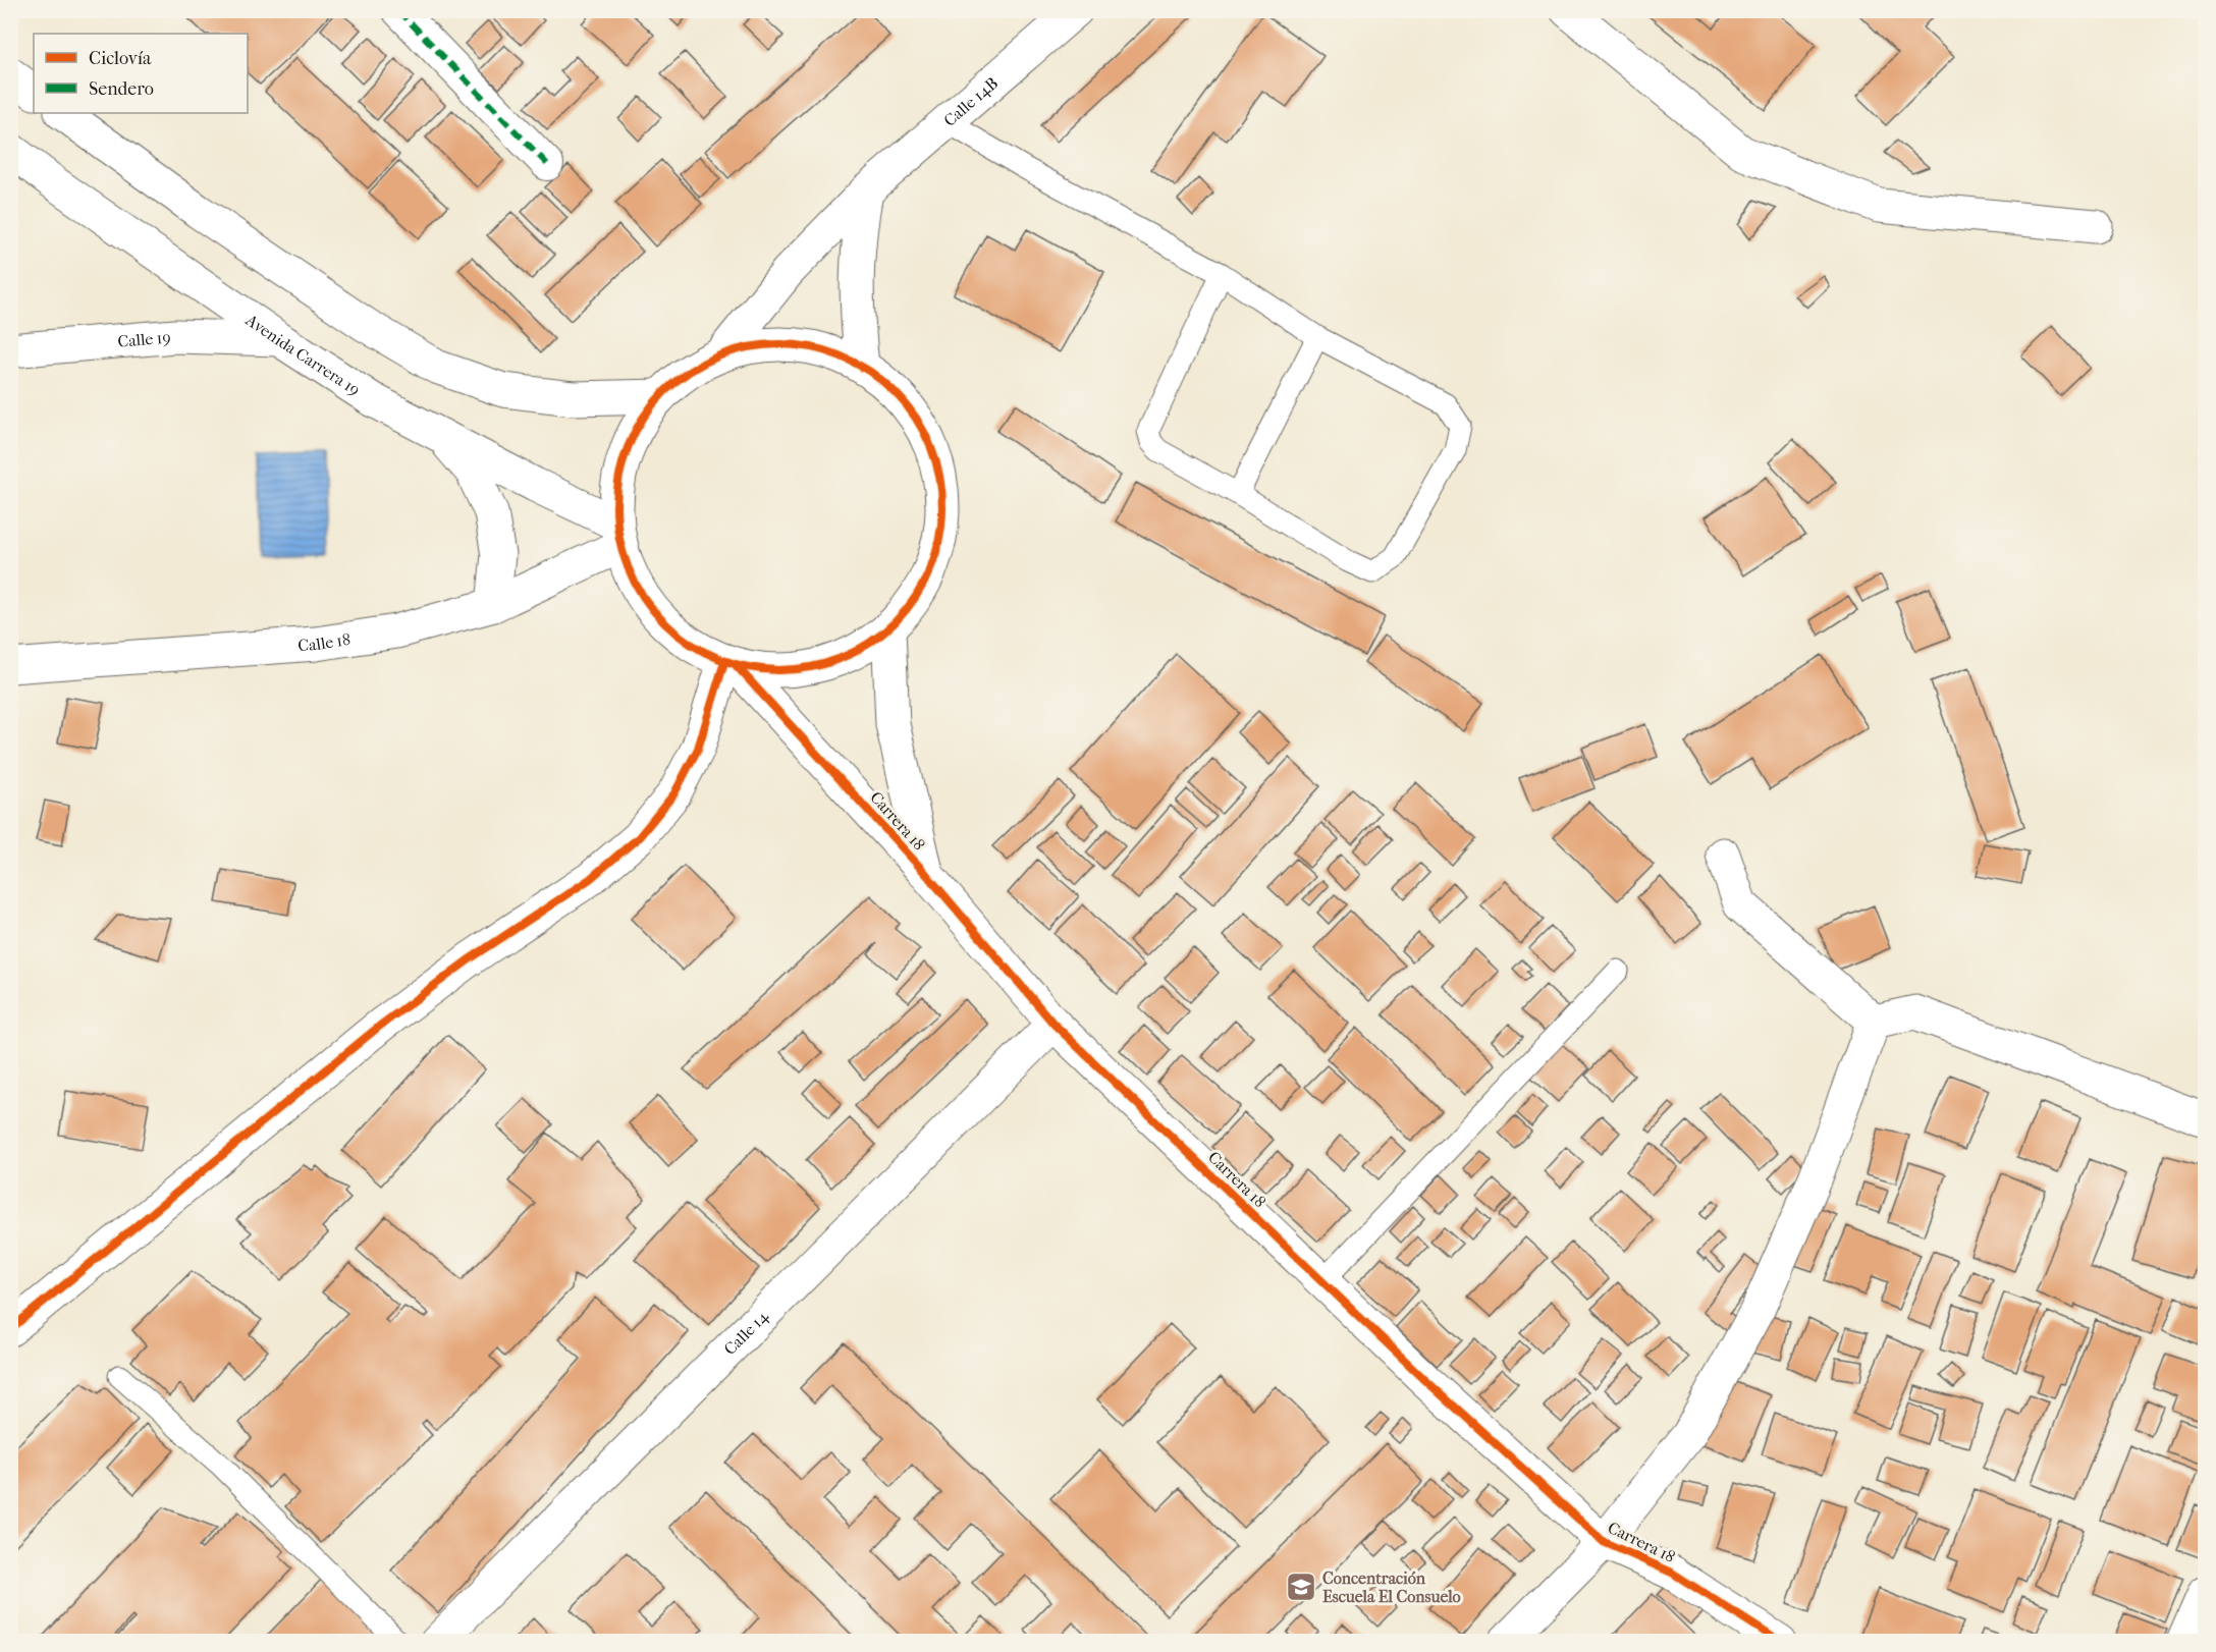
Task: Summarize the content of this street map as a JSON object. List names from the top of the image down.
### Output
{
  "streets": {
    "street": [
      "Calle 14B",
      "Calle 19",
      "Avenida Carrera 19",
      "Calle 18",
      "Carrera 18",
      "Calle 14"
    ]
  },
  "crossings": [
    ["Calle 19", "Avenida Carrera 19"],
    ["Avenida Carrera 19", "Calle 18"],
    ["Carrera 18", "Calle 14"]
  ],
  "places": {
    "school or university": ["Concentración Escuela El Consuelo"]
  },
  "legend": ["Ciclovía", "Sendero"]
}
